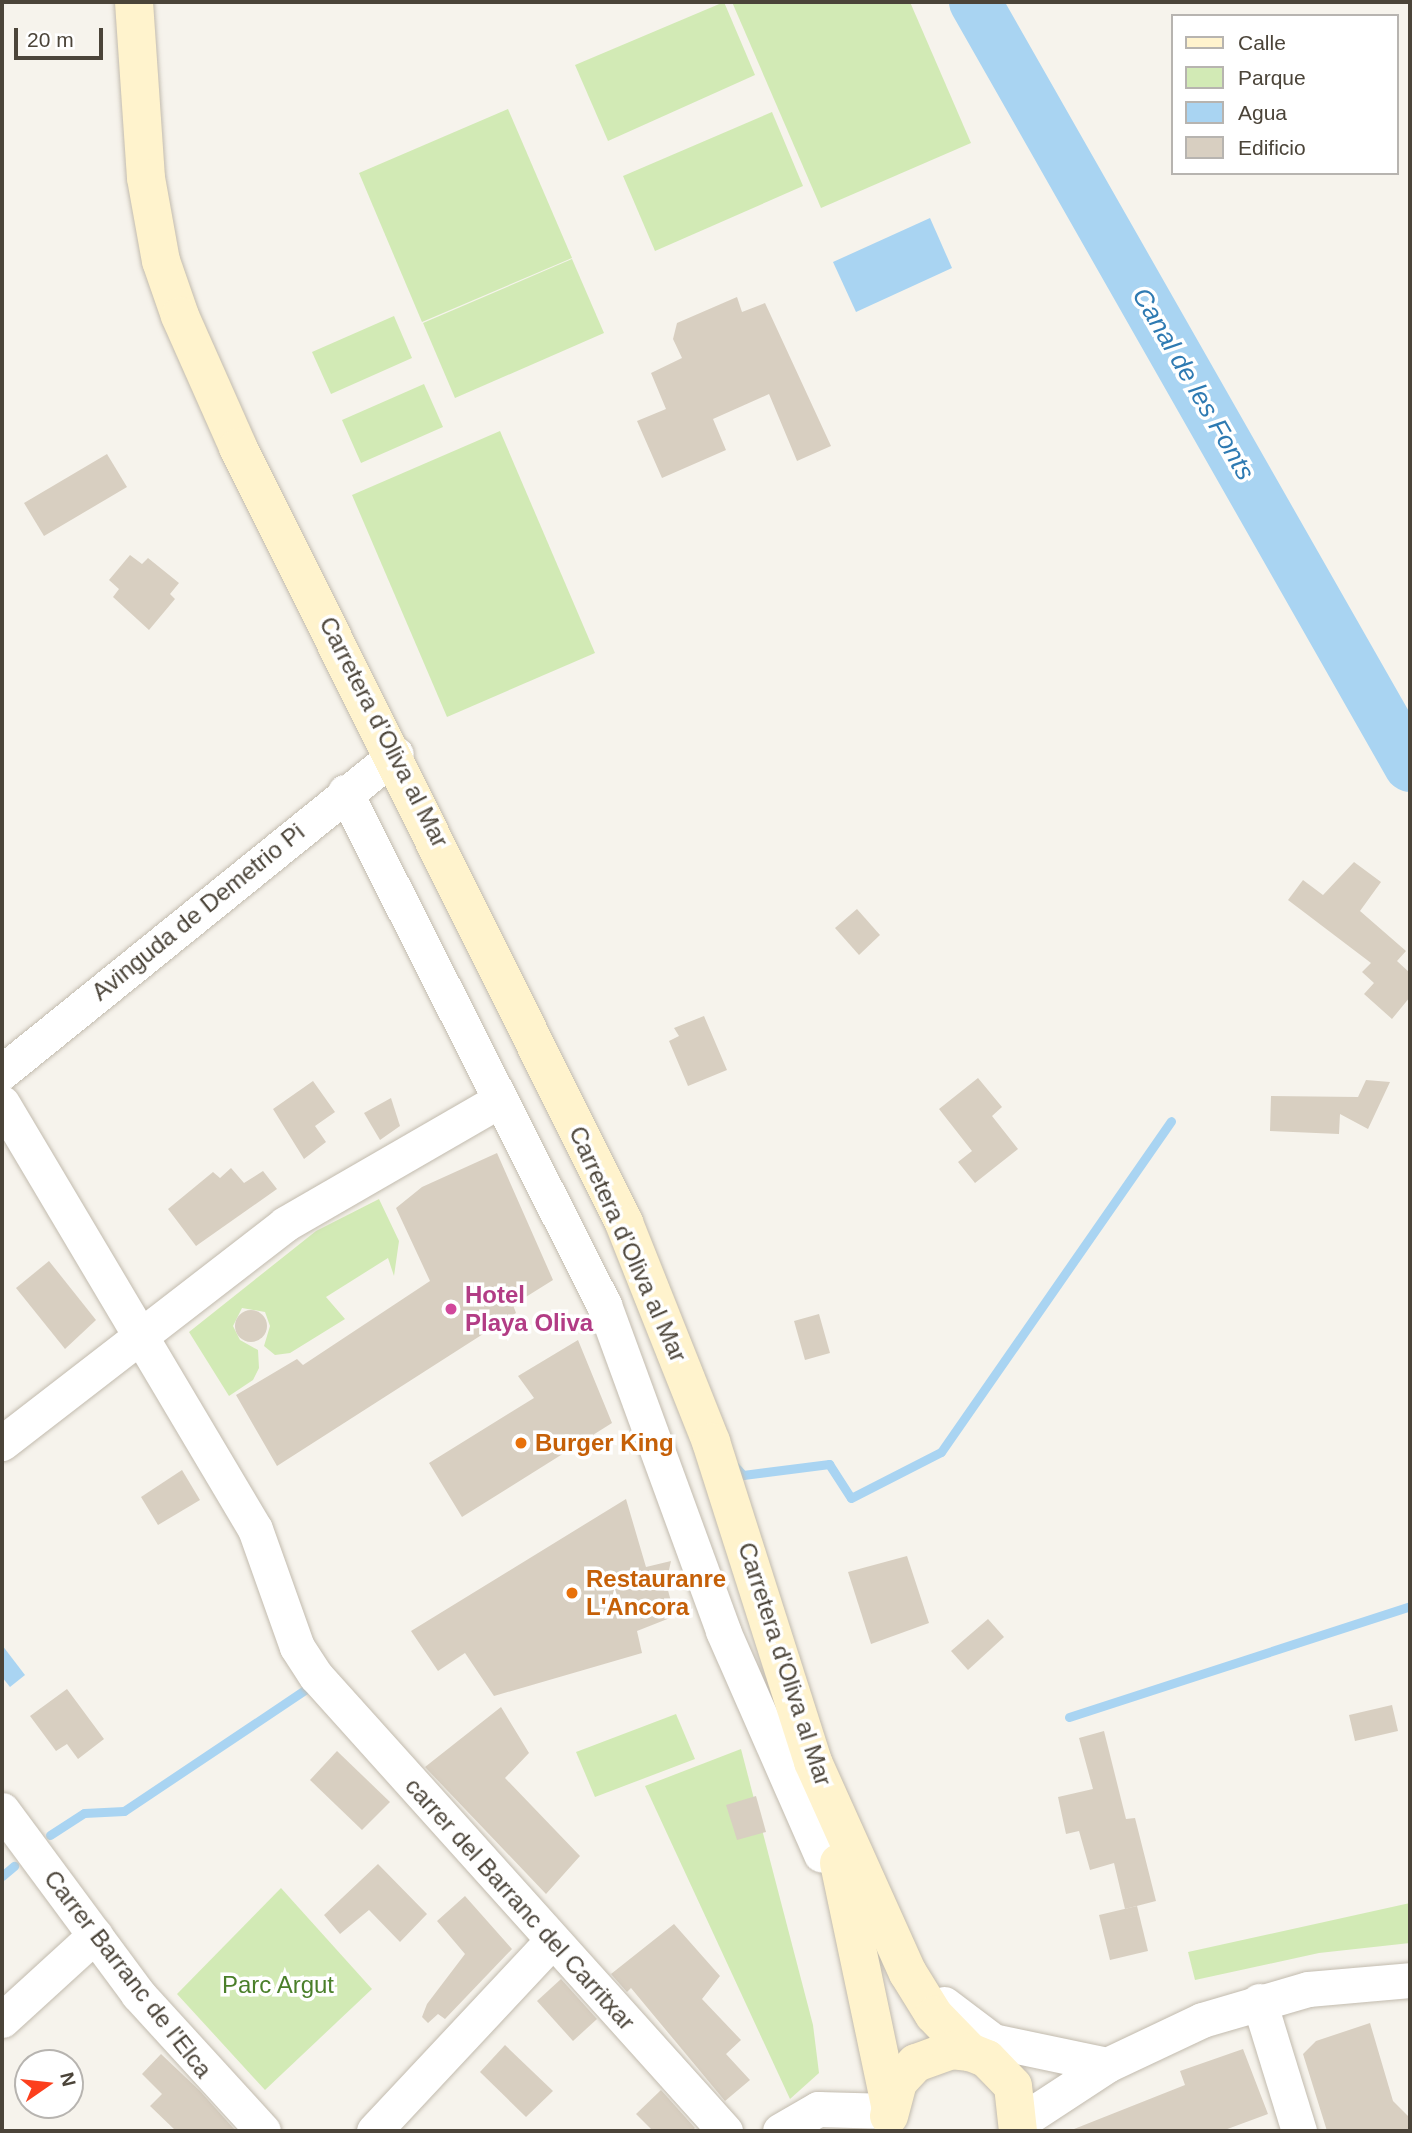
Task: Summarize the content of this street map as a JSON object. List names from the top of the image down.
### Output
{
  "streets": {
    "street": [
      "Carretera d’Oliva al Mar",
      "Avinguda de Demetrio Pi",
      "Carretera d'Oliva al Mar",
      "carrer del Barranc del Carritxar",
      "Carrer Barranc de l'Elca"
    ]
  },
  "crossings": [
    ["Carretera d’Oliva al Mar", "Avinguda de Demetrio Pi"],
    ["Carretera d’Oliva al Mar", "Carretera d'Oliva al Mar"]
  ],
  "water": ["Canal de les Fonts"],
  "parks": ["Parc Argut"],
  "places": ["Hotel Playa Oliva", "Burger King", "Restauranre L'Ancora"],
  "legend": [
    "Calle",
    "Parque",
    "Agua",
    "Edificio"
  ],
  "scale_bar": "20 m",
  "north": "right"
}
